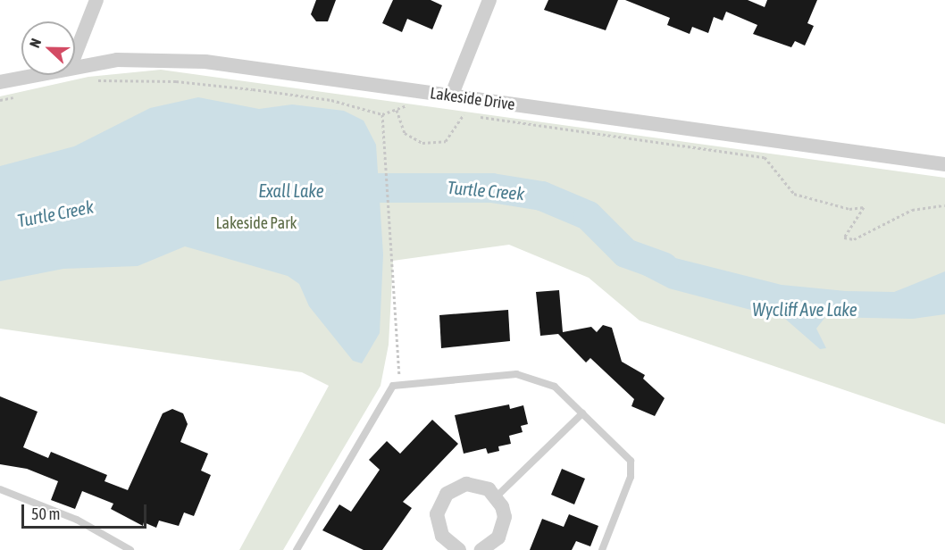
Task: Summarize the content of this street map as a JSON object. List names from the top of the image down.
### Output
{
  "streets": {
    "street": ["Lakeside Drive"]
  },
  "water": ["Exall Lake", "Turtle Creek", "Wycliff Ave Lake"],
  "parks": ["Lakeside Park"],
  "scale_bar": "50 m",
  "north": "left"
}
